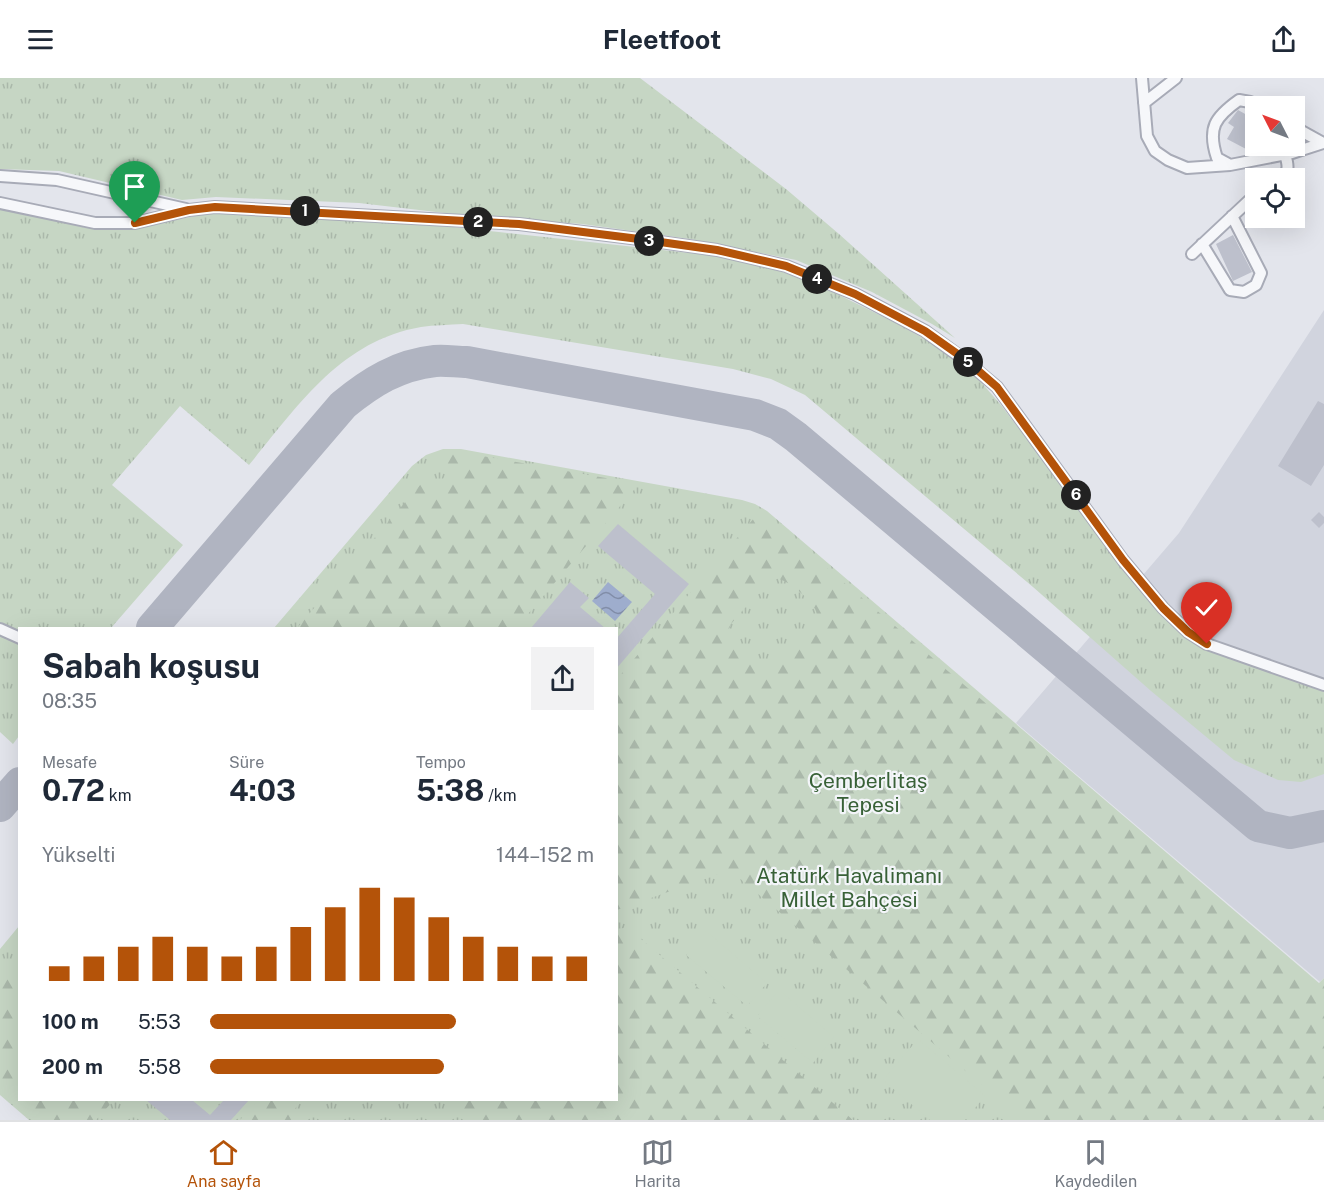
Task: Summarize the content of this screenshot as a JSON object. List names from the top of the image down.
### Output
{
  "parks": ["Çemberlitaş Tepesi", "Atatürk Havalimanı Millet Bahçesi"],
  "north": "top left",
  "page": {
    "header": "Fleetfoot",
    "pins": [
      "1",
      "2",
      "3",
      "4",
      "5",
      "6"
    ],
    "heading": ["Sabah koşusu", "08:35"],
    "stats": [
      ["Mesafe", "0.72 km"],
      ["Süre", "4:03"],
      ["Tempo", "5:38 /km"]
    ],
    "chart": ["Yükselti", "144–152 m"],
    "list": [
      {
        "name": "100 m",
        "note": "5:53"
      },
      {
        "name": "200 m",
        "note": "5:58"
      }
    ],
    "tabs": ["Ana sayfa", "Harita", "Kaydedilen"]
  }
}
